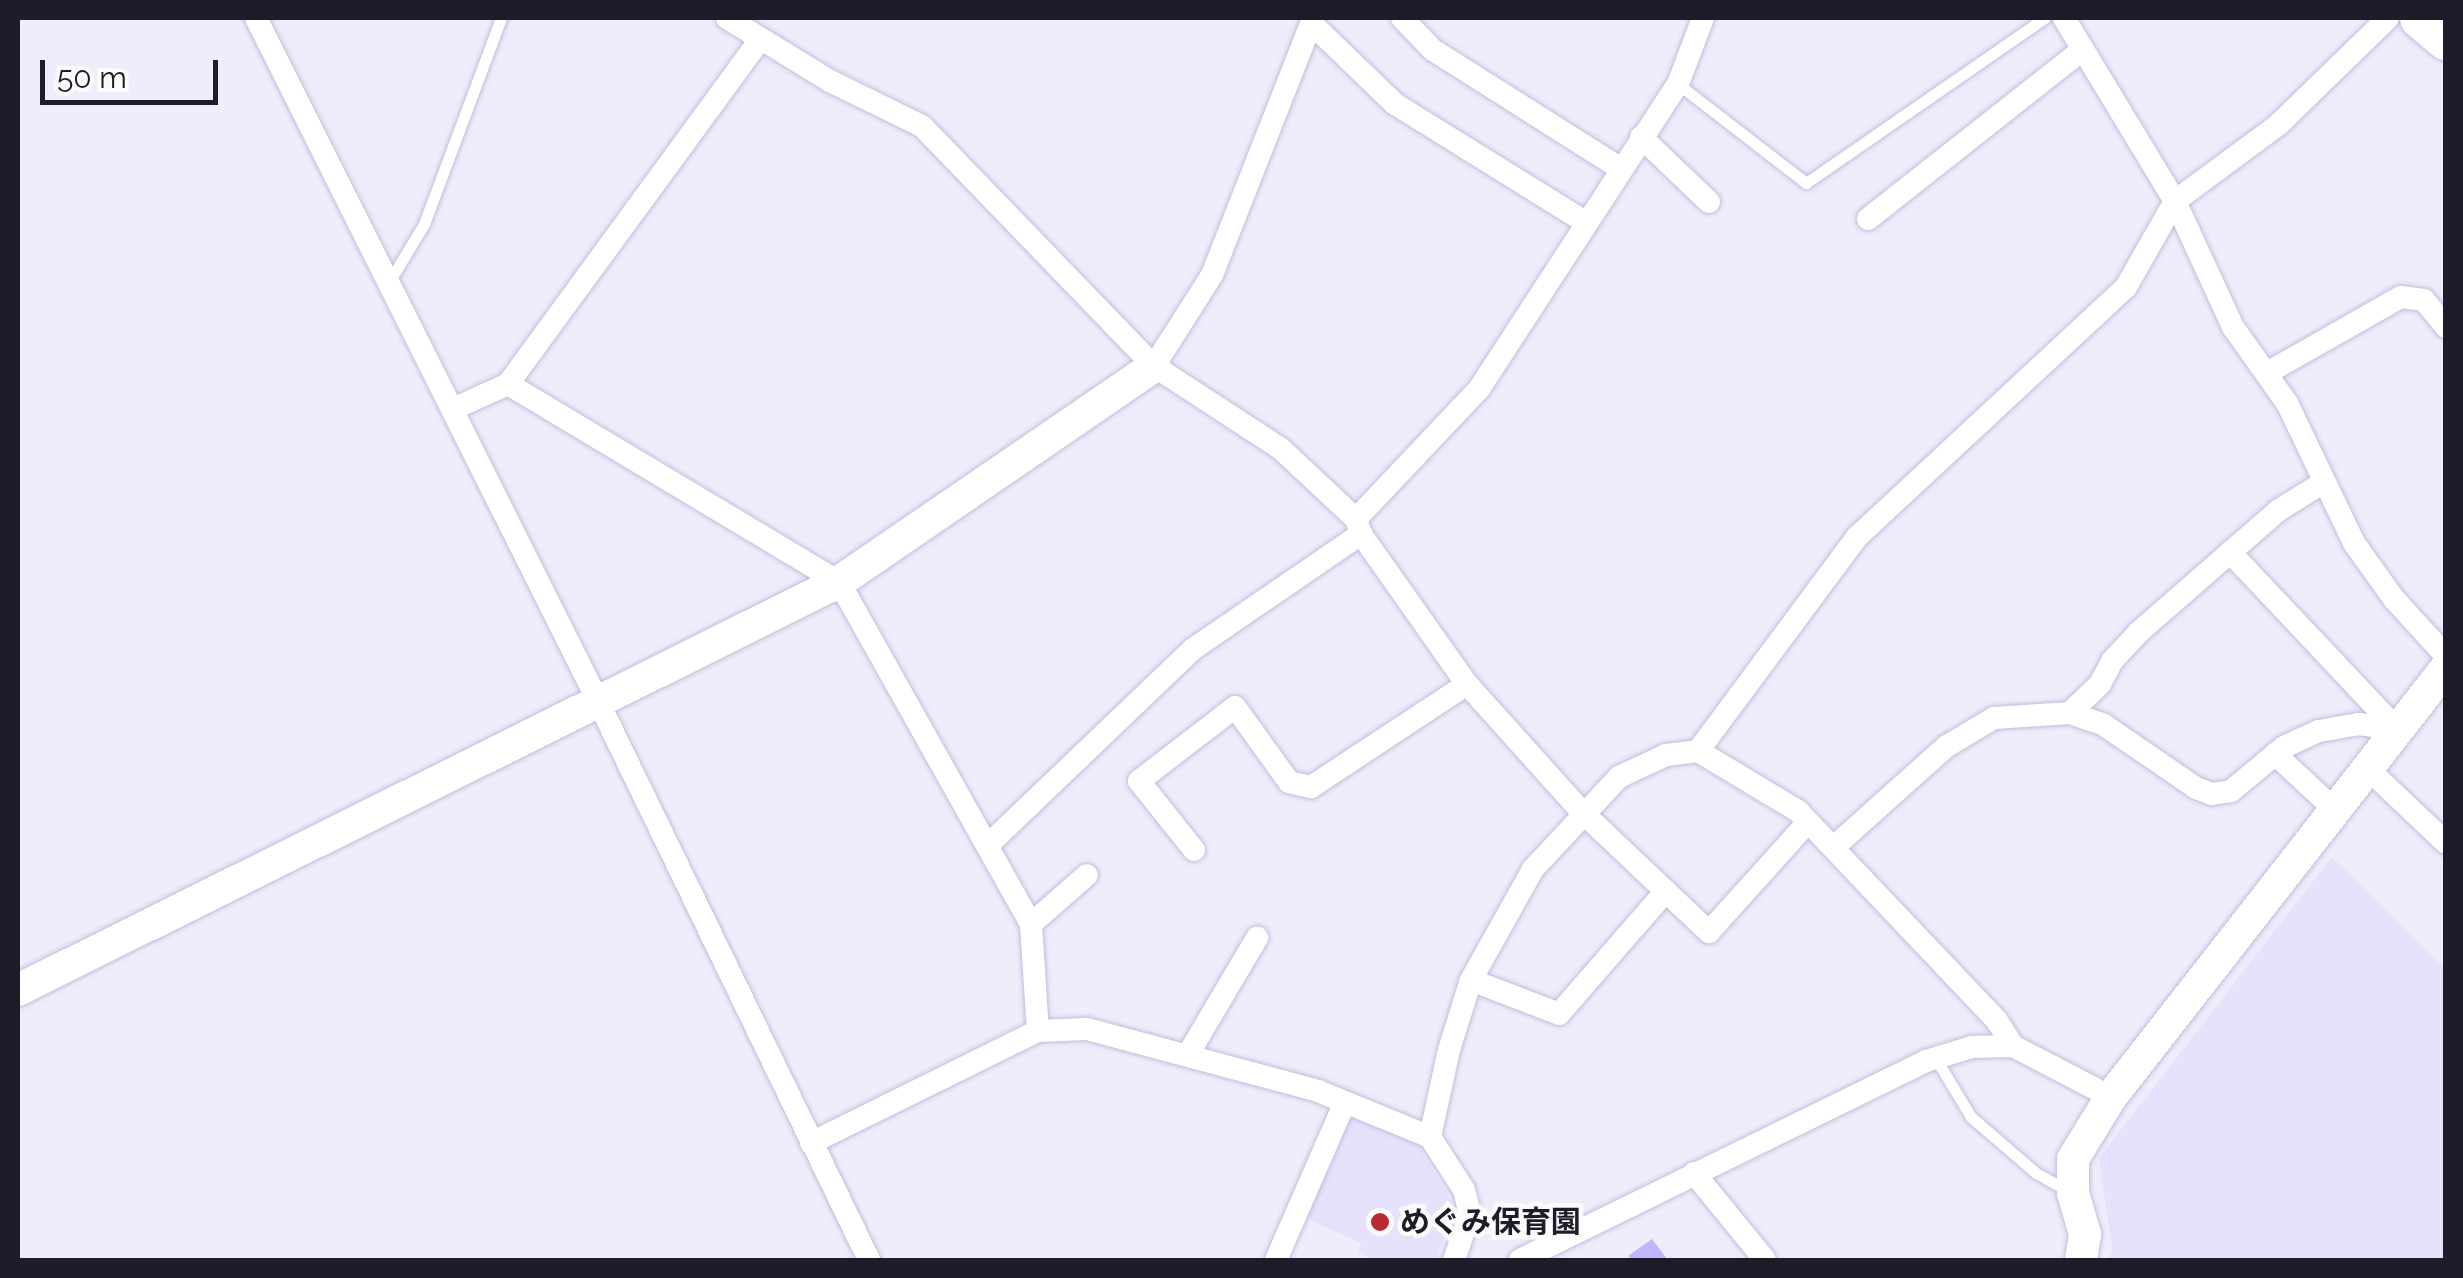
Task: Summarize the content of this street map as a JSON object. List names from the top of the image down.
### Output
{
  "places": ["めぐみ保育園"],
  "scale_bar": "50 m"
}
